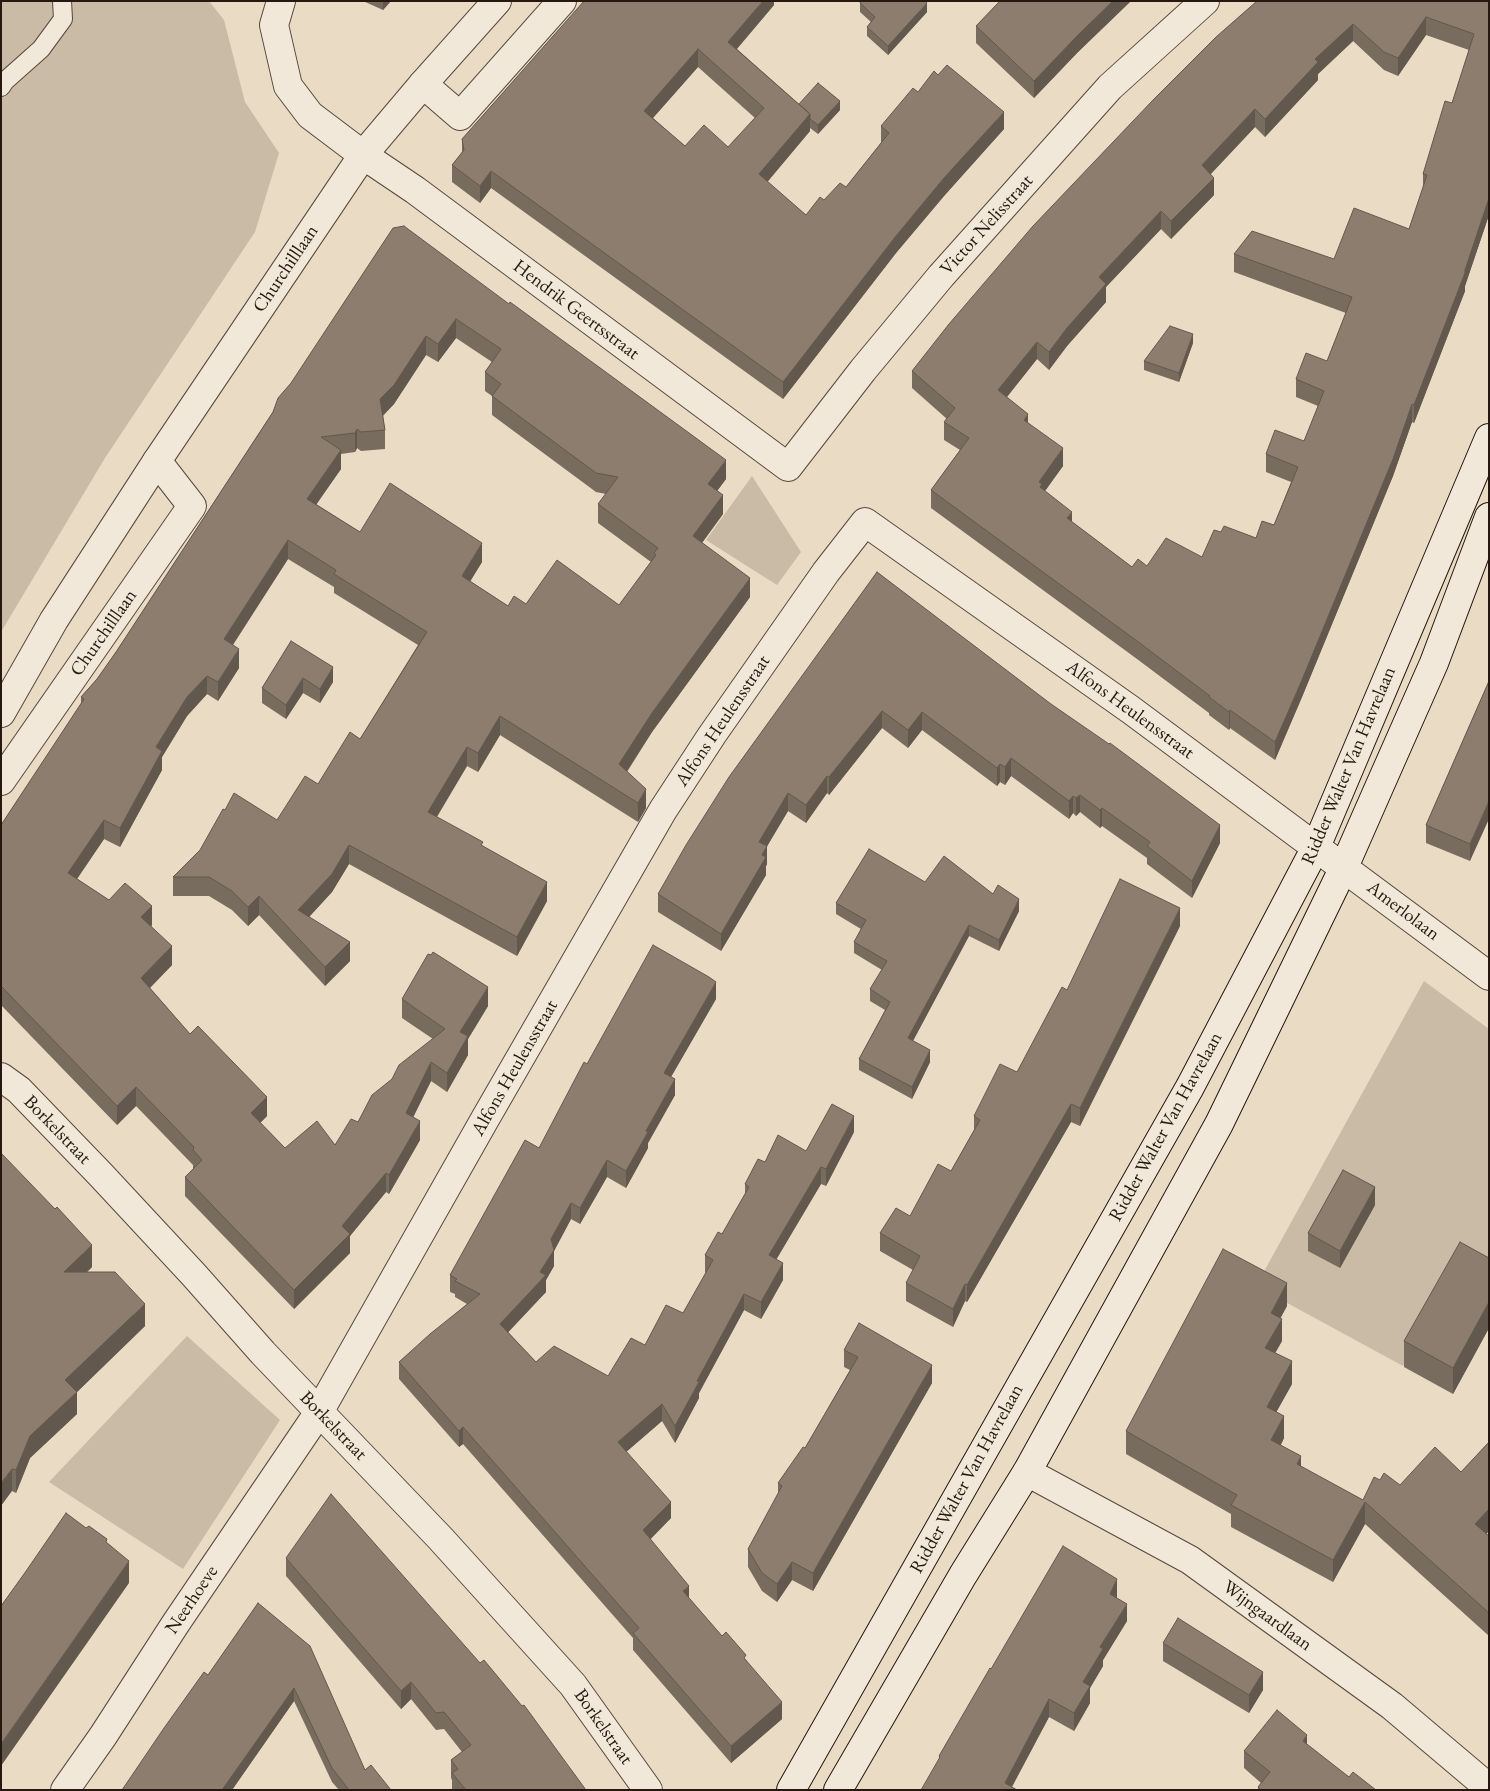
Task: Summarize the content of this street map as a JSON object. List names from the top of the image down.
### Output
{
  "streets": {
    "street": [
      "Victor Nelisstraat",
      "Churchilllaan",
      "Hendrik Geertsstraat",
      "Alfons Heulensstraat",
      "Ridder Walter Van Havrelaan",
      "Amerlolaan",
      "Borkelstraat",
      "Neerhoeve",
      "Wijngaardlaan"
    ]
  },
  "crossings": [
    ["Victor Nelisstraat", "Hendrik Geertsstraat"],
    ["Churchilllaan", "Hendrik Geertsstraat"],
    ["Alfons Heulensstraat", "Ridder Walter Van Havrelaan"],
    ["Alfons Heulensstraat", "Amerlolaan"],
    ["Alfons Heulensstraat", "Borkelstraat"],
    ["Alfons Heulensstraat", "Neerhoeve"],
    ["Ridder Walter Van Havrelaan", "Amerlolaan"],
    ["Ridder Walter Van Havrelaan", "Wijngaardlaan"],
    ["Borkelstraat", "Neerhoeve"]
  ]
}
